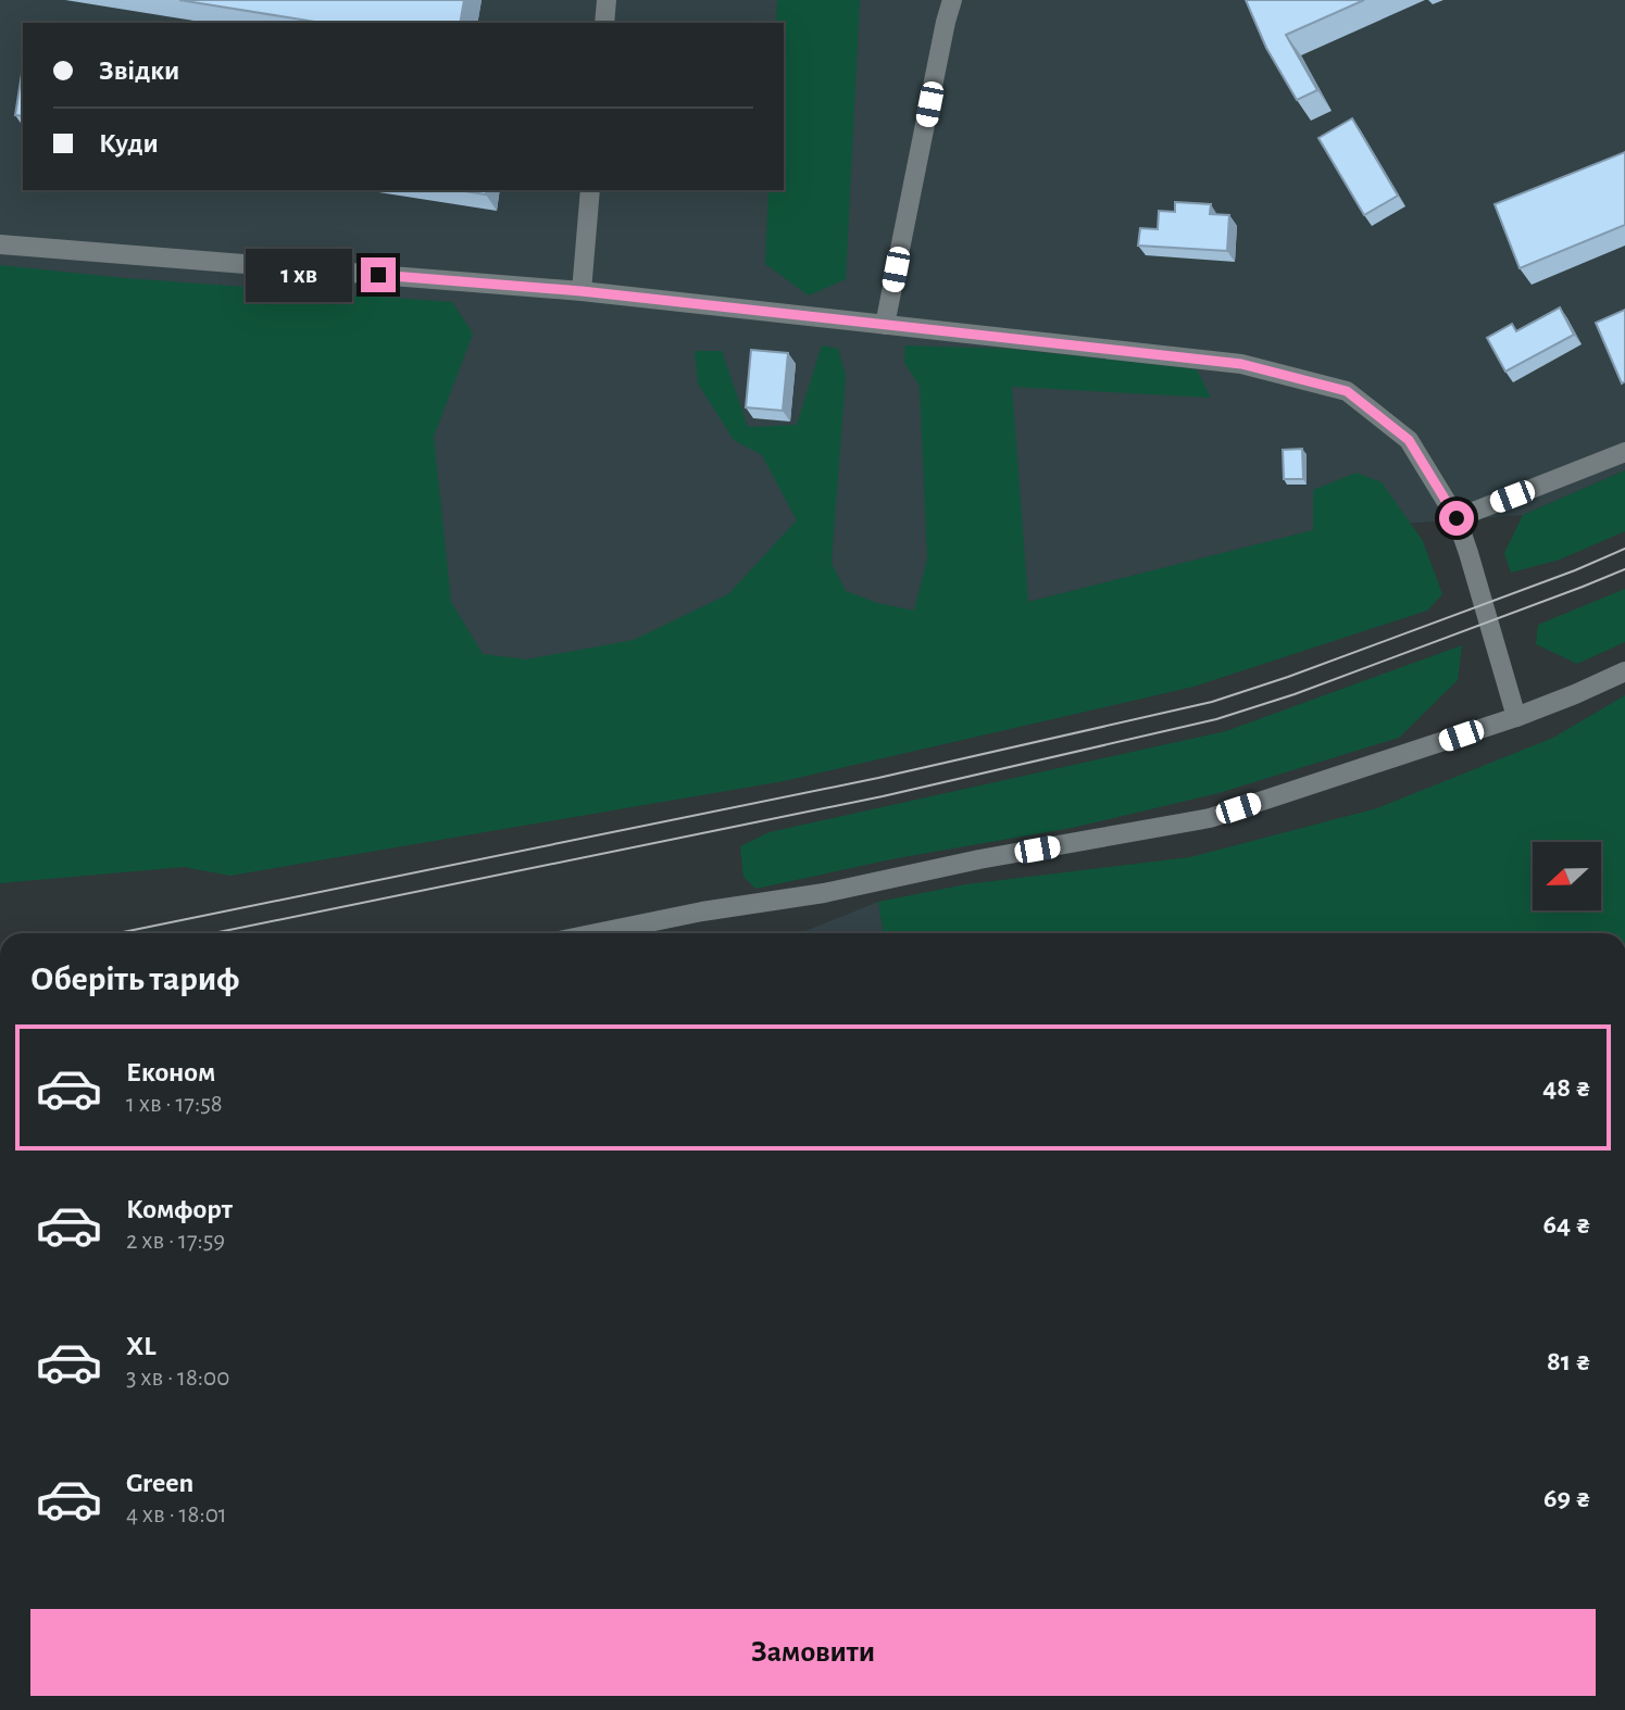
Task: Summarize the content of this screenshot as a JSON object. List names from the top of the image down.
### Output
{
  "north": "left",
  "page": {
    "banner": ["Звідки", "Куди"],
    "bubble": "1 хв",
    "heading": "Оберіть тариф",
    "list": [
      {
        "name": "Економ",
        "note": "1 хв · 17:58",
        "value": "48 ₴"
      },
      {
        "name": "Комфорт",
        "note": "2 хв · 17:59",
        "value": "64 ₴"
      },
      {
        "name": "XL",
        "note": "3 хв · 18:00",
        "value": "81 ₴"
      },
      {
        "name": "Green",
        "note": "4 хв · 18:01",
        "value": "69 ₴"
      }
    ],
    "buttons": "Замовити"
  }
}
